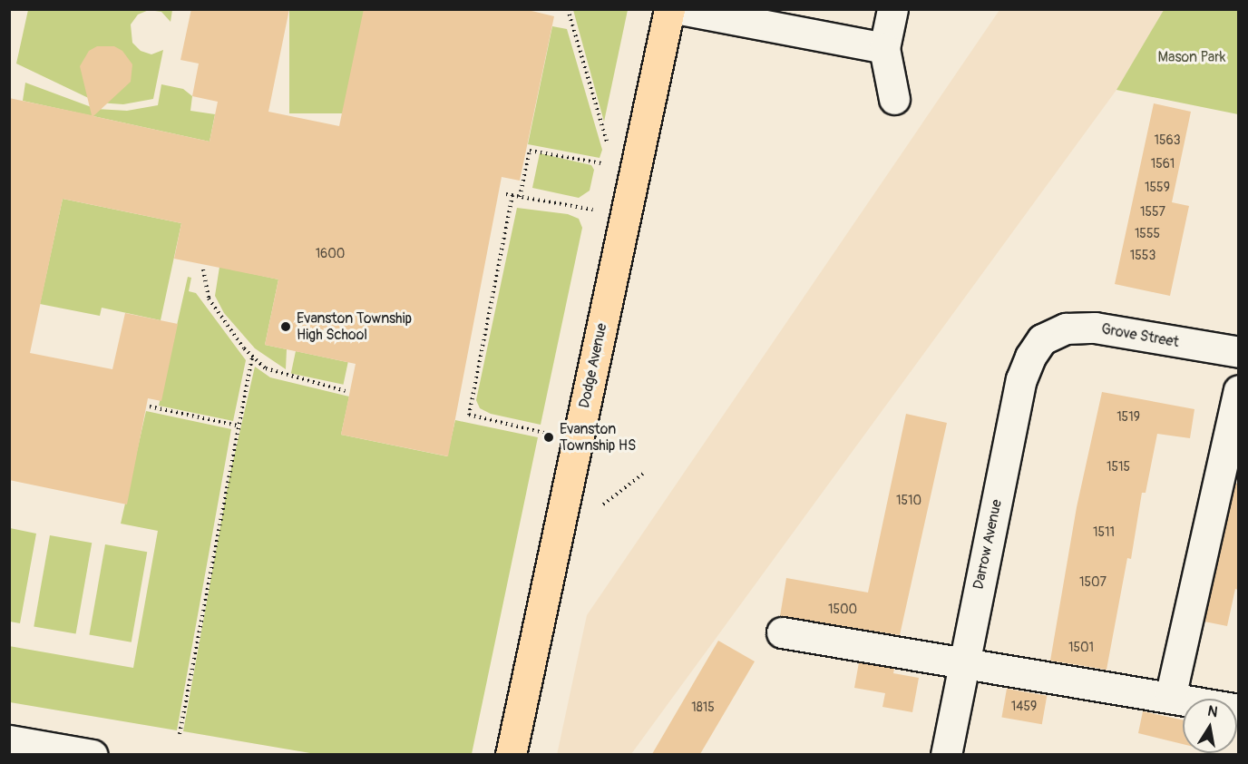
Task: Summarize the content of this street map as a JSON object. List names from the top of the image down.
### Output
{
  "streets": {
    "main road": ["Dodge Avenue"],
    "street": ["Grove Street", "Darrow Avenue"]
  },
  "crossings": [
    ["Grove Street", "Darrow Avenue"]
  ],
  "parks": ["Mason Park"],
  "places": ["Evanston Township High School", "Evanston Township HS"],
  "house_numbers": [
    "1563",
    "1561",
    "1559",
    "1557",
    "1555",
    "1600",
    "1553",
    "1519",
    "1515",
    "1510",
    "1511",
    "1507",
    "1500",
    "1501",
    "1459",
    "1815"
  ],
  "north": "top"
}
